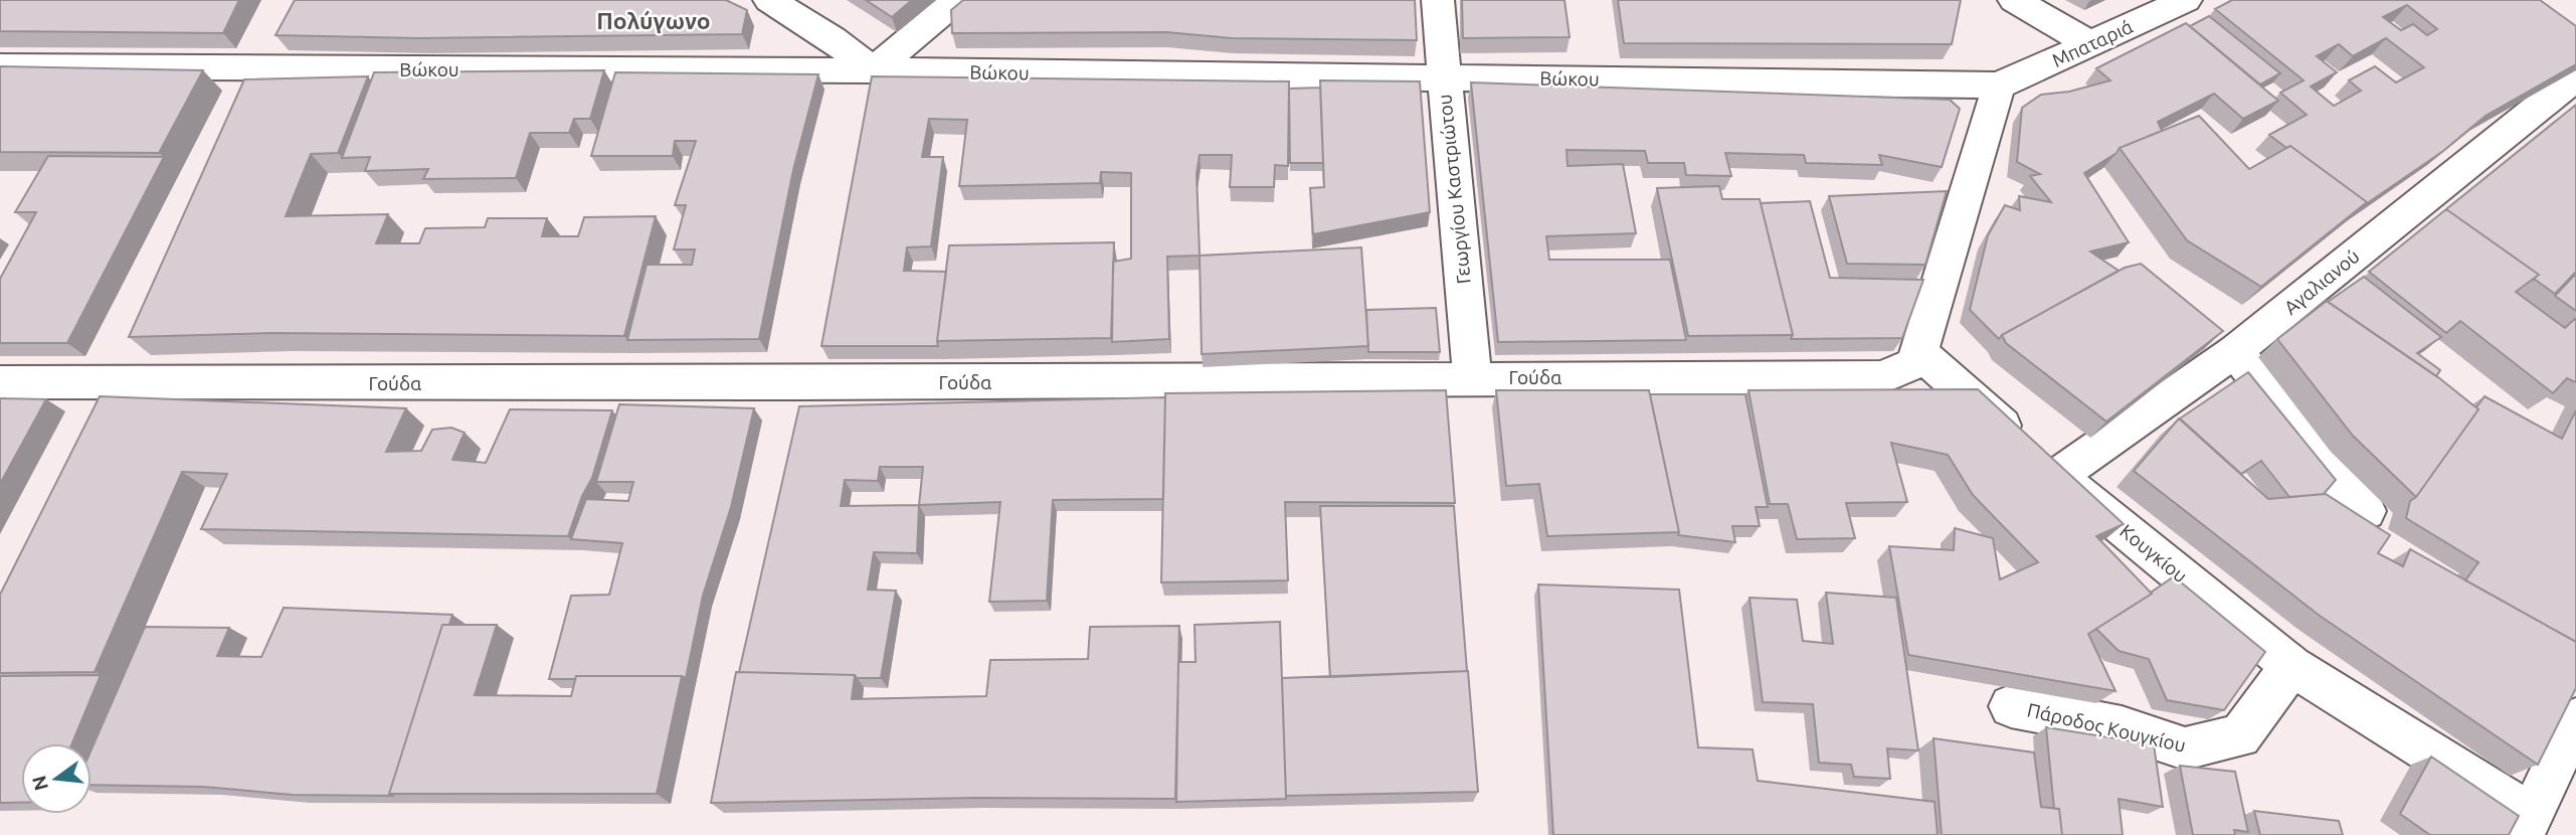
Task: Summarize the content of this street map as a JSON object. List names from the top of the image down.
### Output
{
  "streets": {
    "street": [
      "Μπαταριά",
      "Βώκου",
      "Γεωργίου Καστριώτου",
      "Αγαλιανού",
      "Γούδα",
      "Κουγκίου",
      "Πάροδος Κουγκίου"
    ]
  },
  "crossings": [
    ["Μπαταριά", "Βώκου"],
    ["Βώκου", "Γεωργίου Καστριώτου"],
    ["Γεωργίου Καστριώτου", "Γούδα"],
    ["Αγαλιανού", "Κουγκίου"],
    ["Γούδα", "Κουγκίου"],
    ["Κουγκίου", "Πάροδος Κουγκίου"]
  ],
  "districts": ["Πολύγωνο"],
  "north": "left"
}
